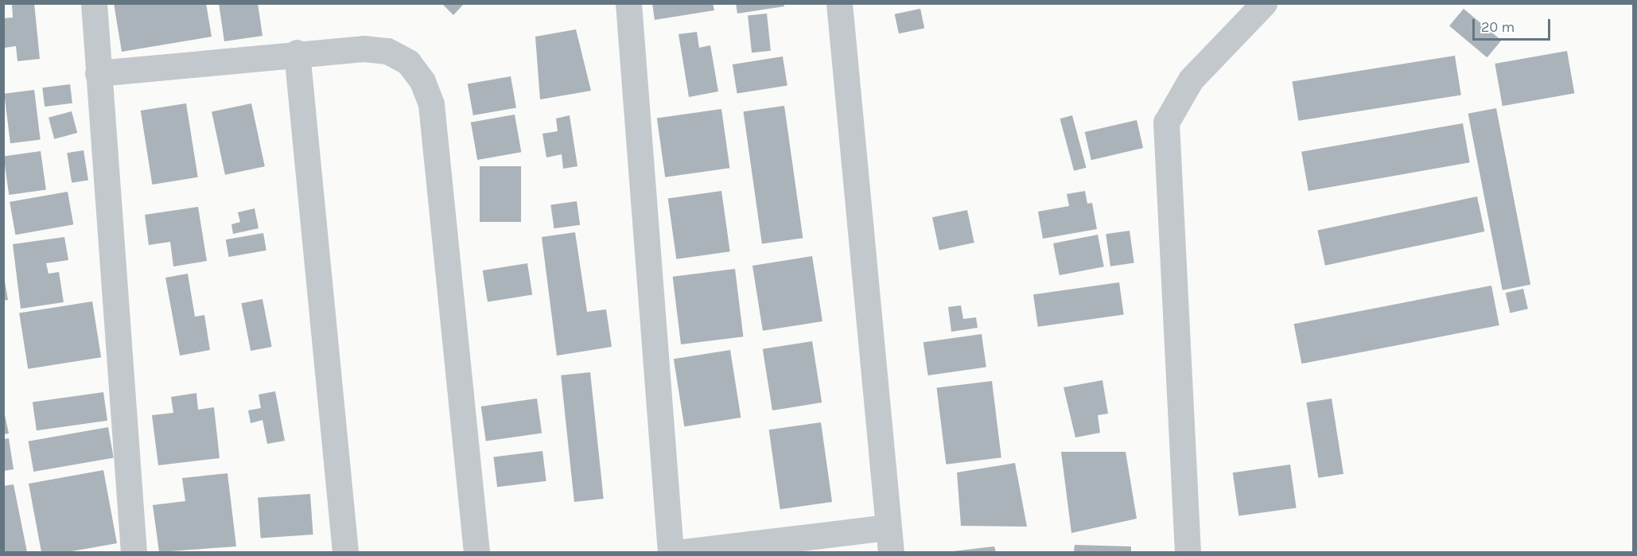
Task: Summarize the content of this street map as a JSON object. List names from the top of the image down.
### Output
{
  "scale_bar": "20 m"
}
